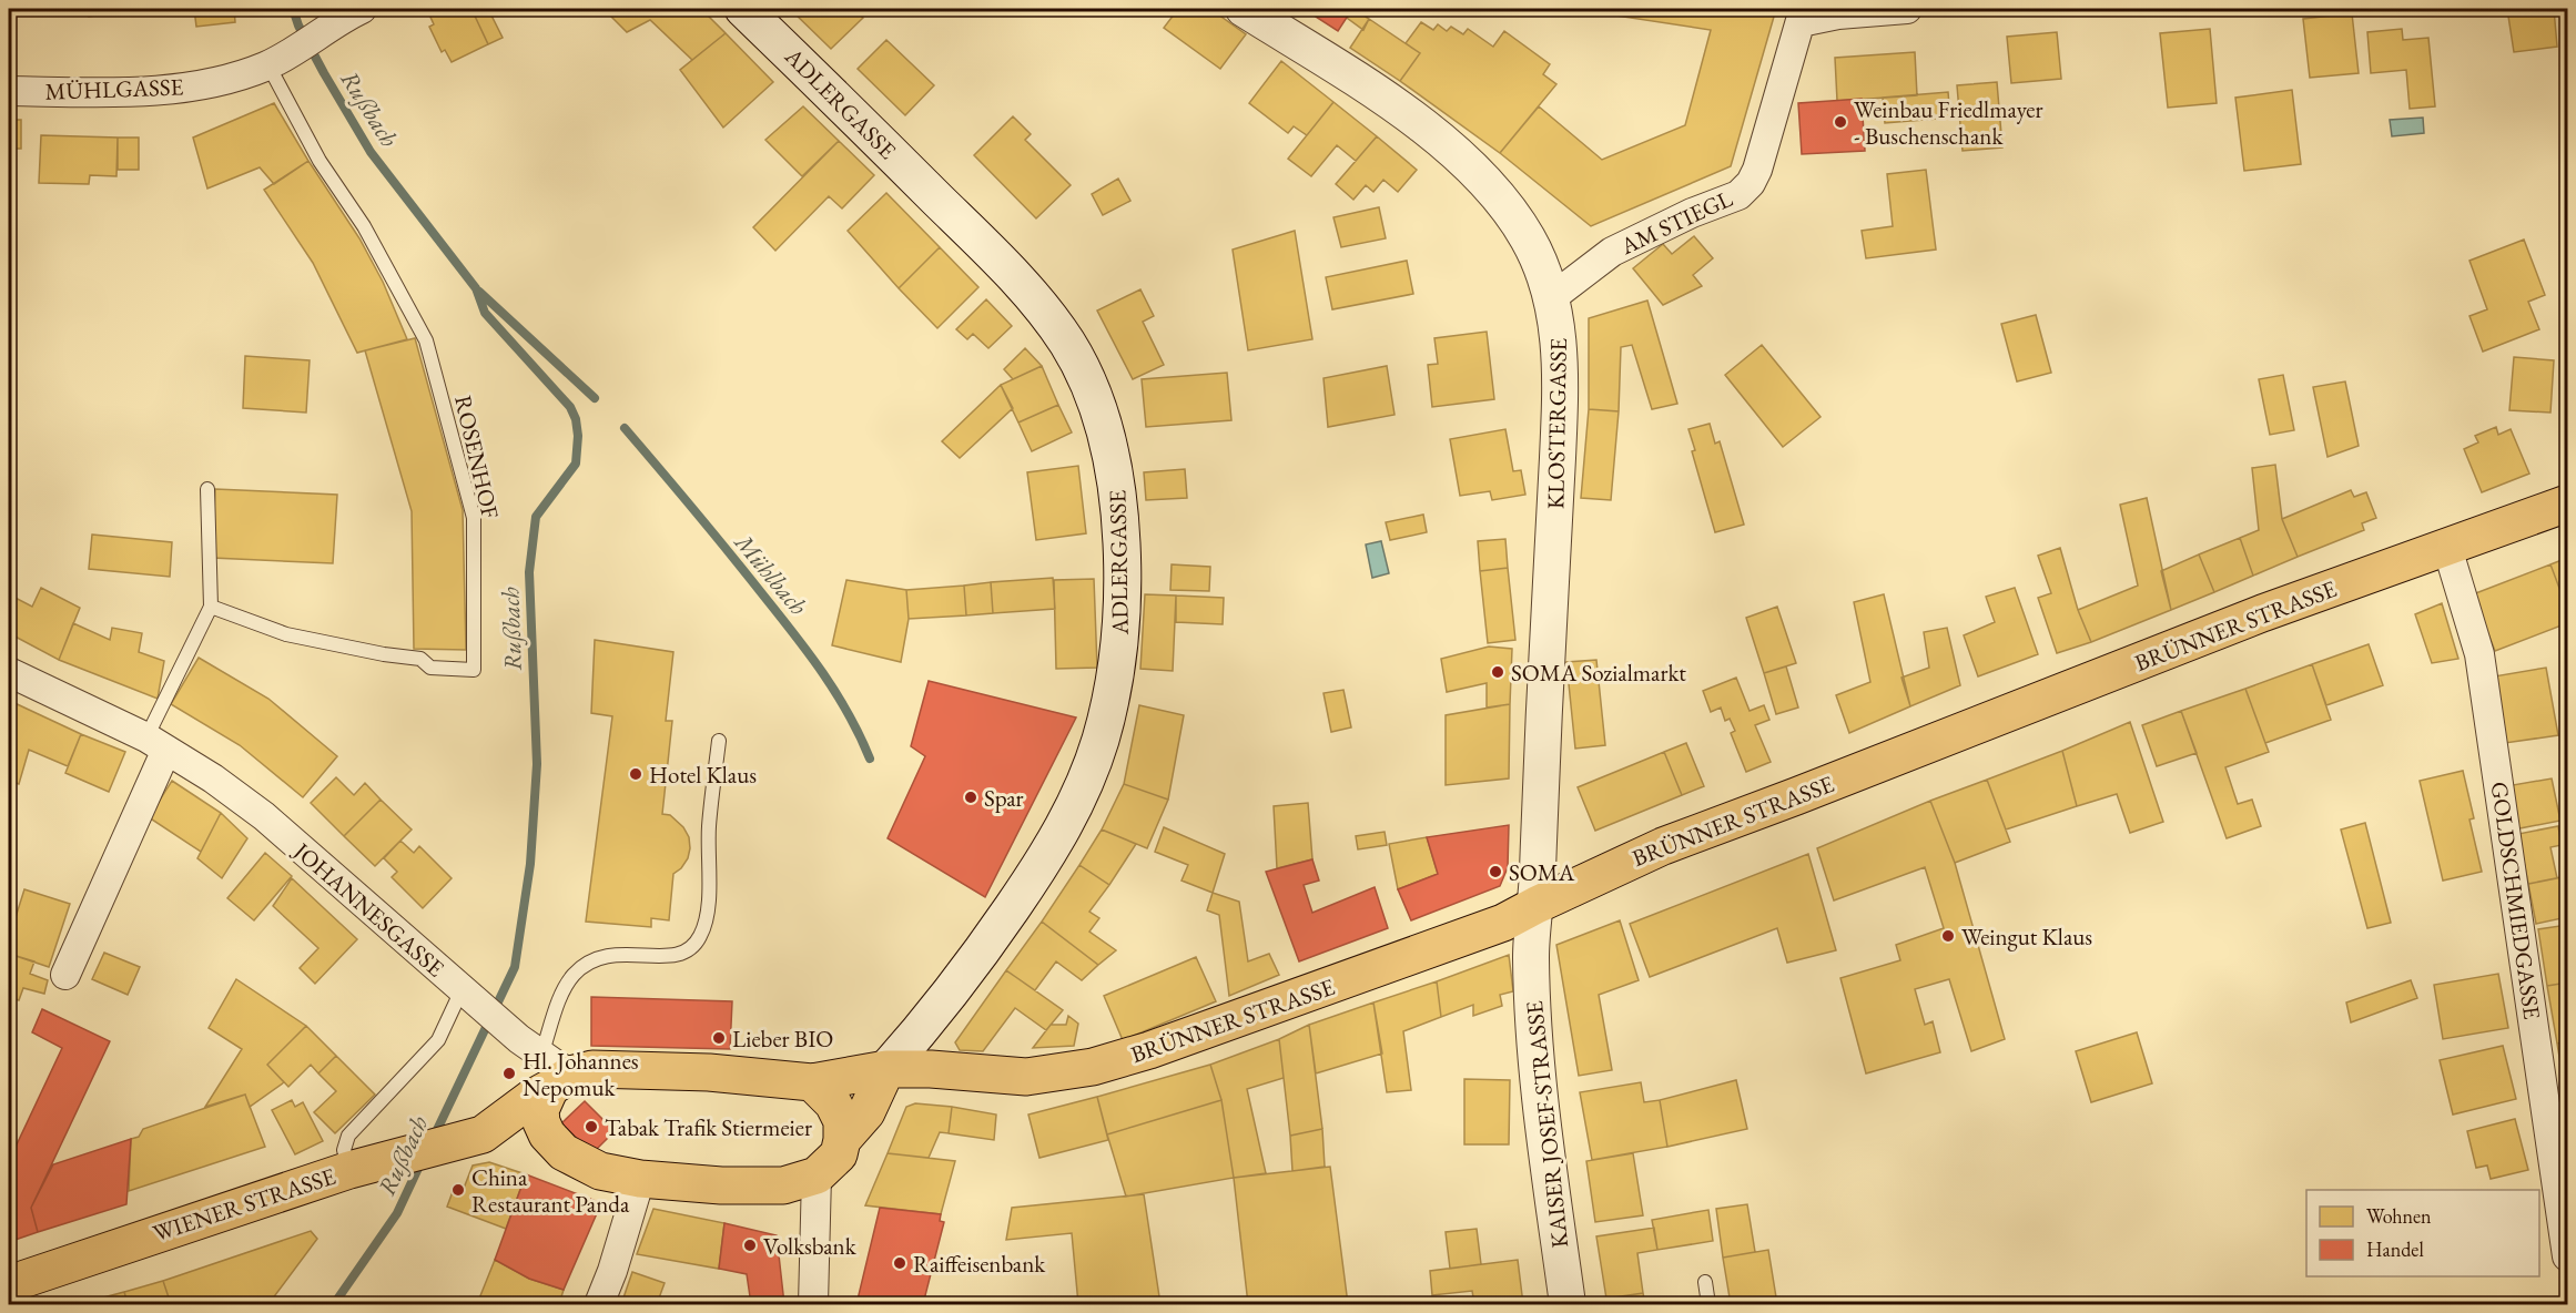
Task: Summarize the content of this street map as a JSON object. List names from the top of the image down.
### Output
{
  "streets": {
    "main road": ["ADLERGASSE", "BRÜNNER STRASSE", "WIENER STRASSE"],
    "street": [
      "MÜHLGASSE",
      "AM STIEGL",
      "KLOSTERGASSE",
      "GOLDSCHMIEDGASSE",
      "JOHANNESGASSE",
      "KAISER JOSEF-STRASSE"
    ],
    "lane": ["ROSENHOF"]
  },
  "crossings": [
    ["MÜHLGASSE", "ROSENHOF"],
    ["ADLERGASSE", "BRÜNNER STRASSE"],
    ["AM STIEGL", "KLOSTERGASSE"],
    ["KLOSTERGASSE", "BRÜNNER STRASSE"],
    ["KLOSTERGASSE", "KAISER JOSEF-STRASSE"],
    ["BRÜNNER STRASSE", "GOLDSCHMIEDGASSE"],
    ["BRÜNNER STRASSE", "JOHANNESGASSE"],
    ["BRÜNNER STRASSE", "KAISER JOSEF-STRASSE"]
  ],
  "water": ["Rußbach", "Mühlbach"],
  "places": [
    "Weinbau Friedlmayer - Buschenschank",
    "SOMA Sozialmarkt",
    "Hotel Klaus",
    "Spar",
    "SOMA",
    "Weingut Klaus",
    "Lieber BIO",
    "Hl. Johannes Nepomuk",
    "Tabak Trafik Stiermeier",
    "China Restaurant Panda",
    "Volksbank",
    "Raiffeisenbank"
  ],
  "legend": ["Wohnen", "Handel"]
}
